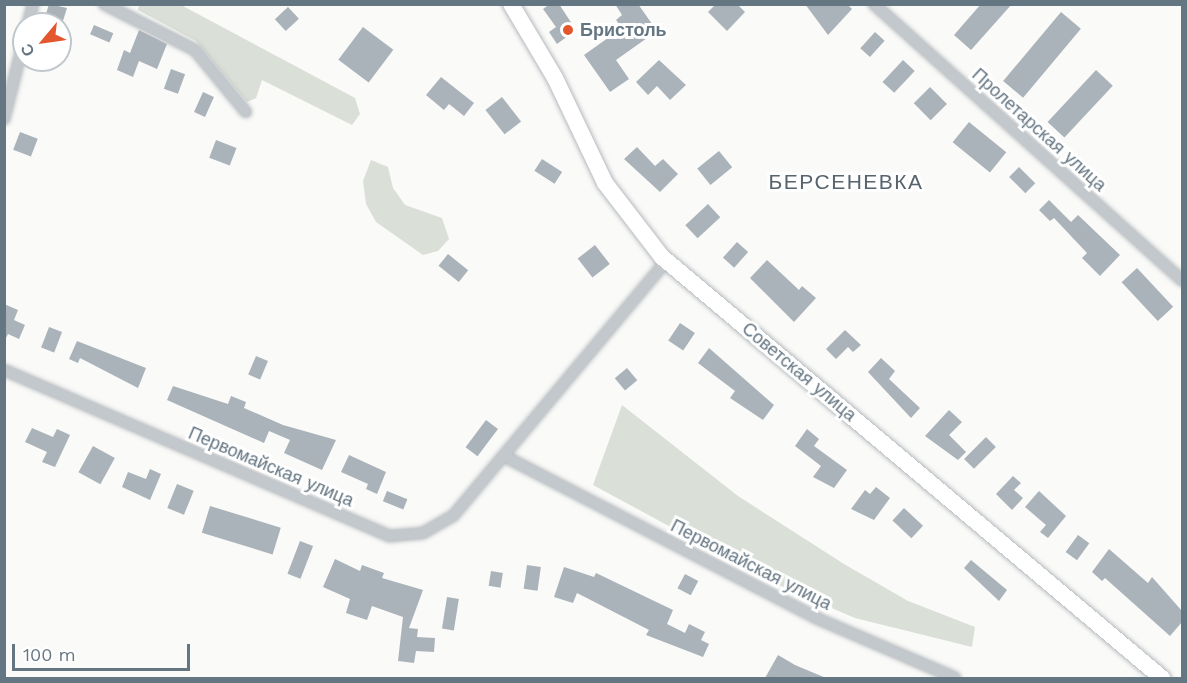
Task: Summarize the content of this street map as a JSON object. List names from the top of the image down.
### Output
{
  "streets": {
    "main road": ["Советская улица"],
    "street": ["Пролетарская улица", "Первомайская улица"]
  },
  "crossings": [
    ["Советская улица", "Первомайская улица"]
  ],
  "districts": ["БЕРСЕНЕВКА"],
  "places": ["Бристоль"],
  "scale_bar": "100 m",
  "north": "bottom left"
}
